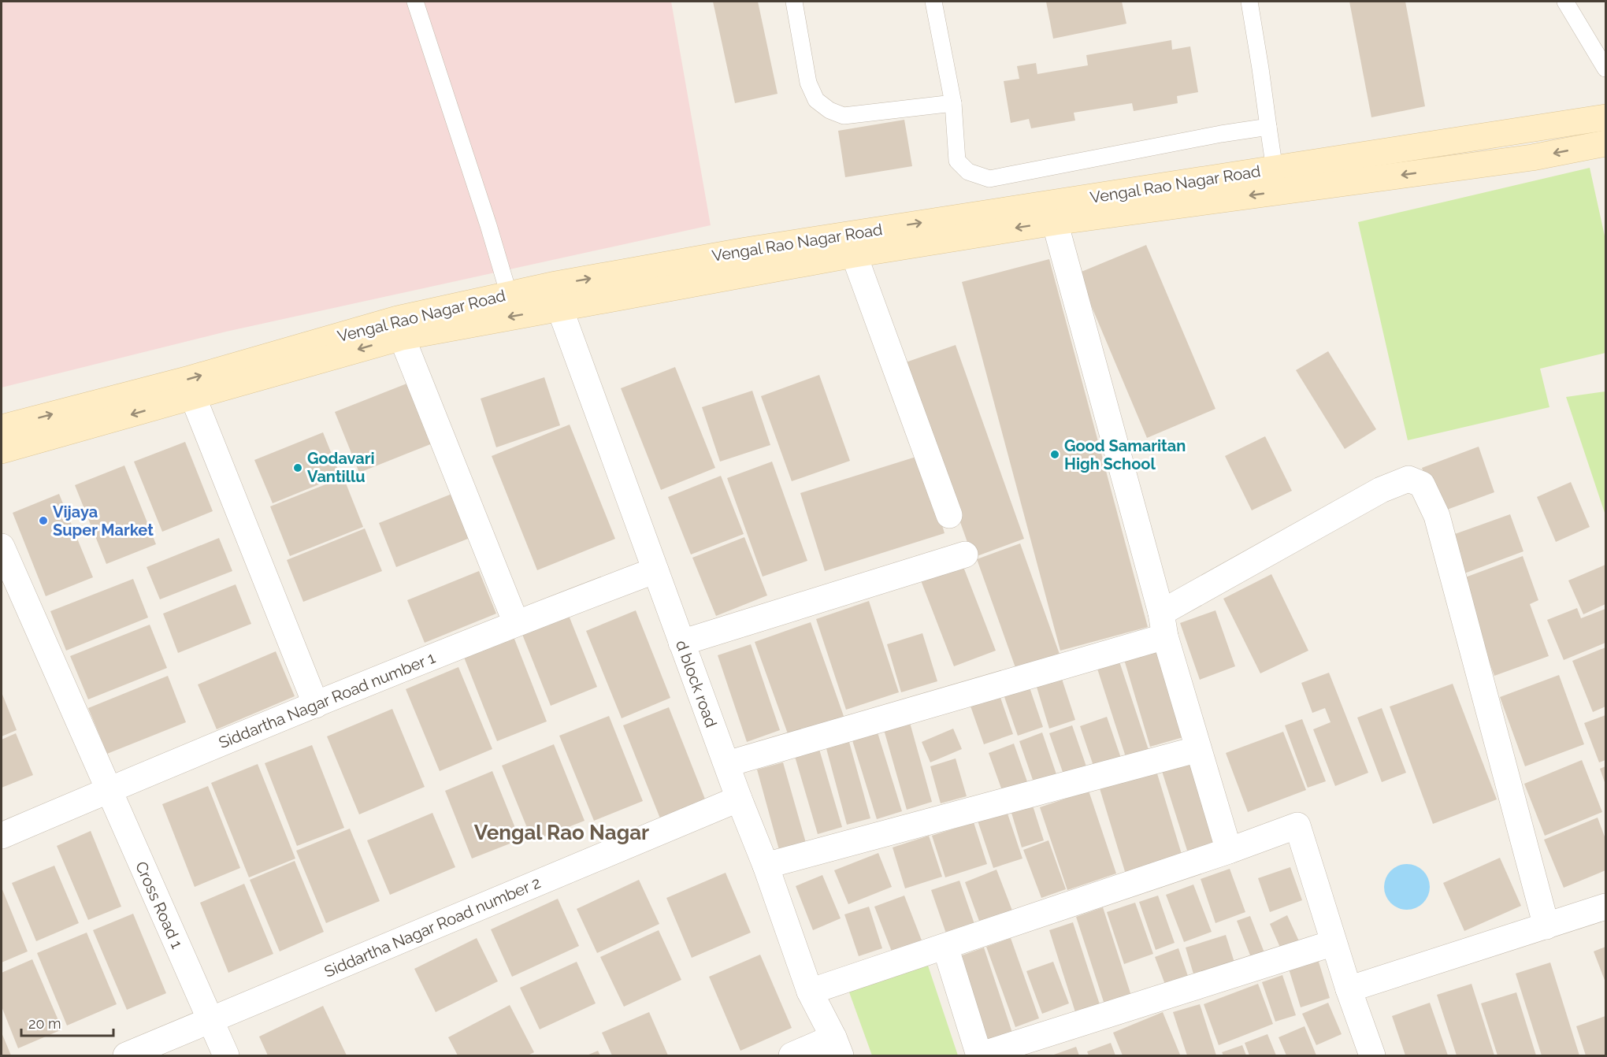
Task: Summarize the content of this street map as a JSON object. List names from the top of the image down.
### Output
{
  "streets": {
    "main road": ["Vengal Rao Nagar Road"],
    "street": [
      "d block road",
      "Siddartha Nagar Road number 1",
      "Cross Road 1",
      "Siddartha Nagar Road number 2"
    ]
  },
  "crossings": [
    ["Vengal Rao Nagar Road", "d block road"],
    ["d block road", "Siddartha Nagar Road number 1"],
    ["d block road", "Siddartha Nagar Road number 2"],
    ["Siddartha Nagar Road number 1", "Cross Road 1"],
    ["Cross Road 1", "Siddartha Nagar Road number 2"]
  ],
  "districts": ["Vengal Rao Nagar"],
  "places": ["Good Samaritan High School", "Godavari Vantillu", "Vijaya Super Market"],
  "scale_bar": "20 m"
}
